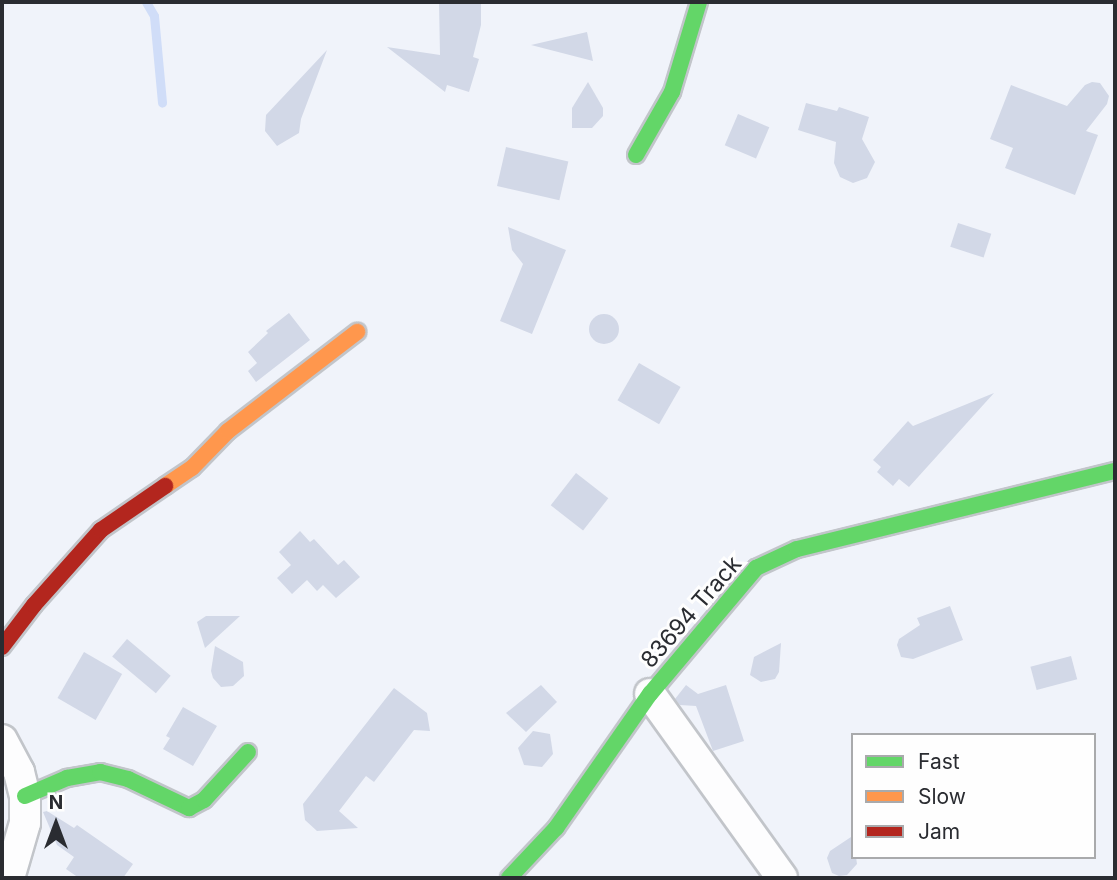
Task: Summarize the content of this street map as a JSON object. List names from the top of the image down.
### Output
{
  "streets": {
    "street": ["83694 Track"]
  },
  "legend": ["Fast", "Slow", "Jam"],
  "north": "top"
}
